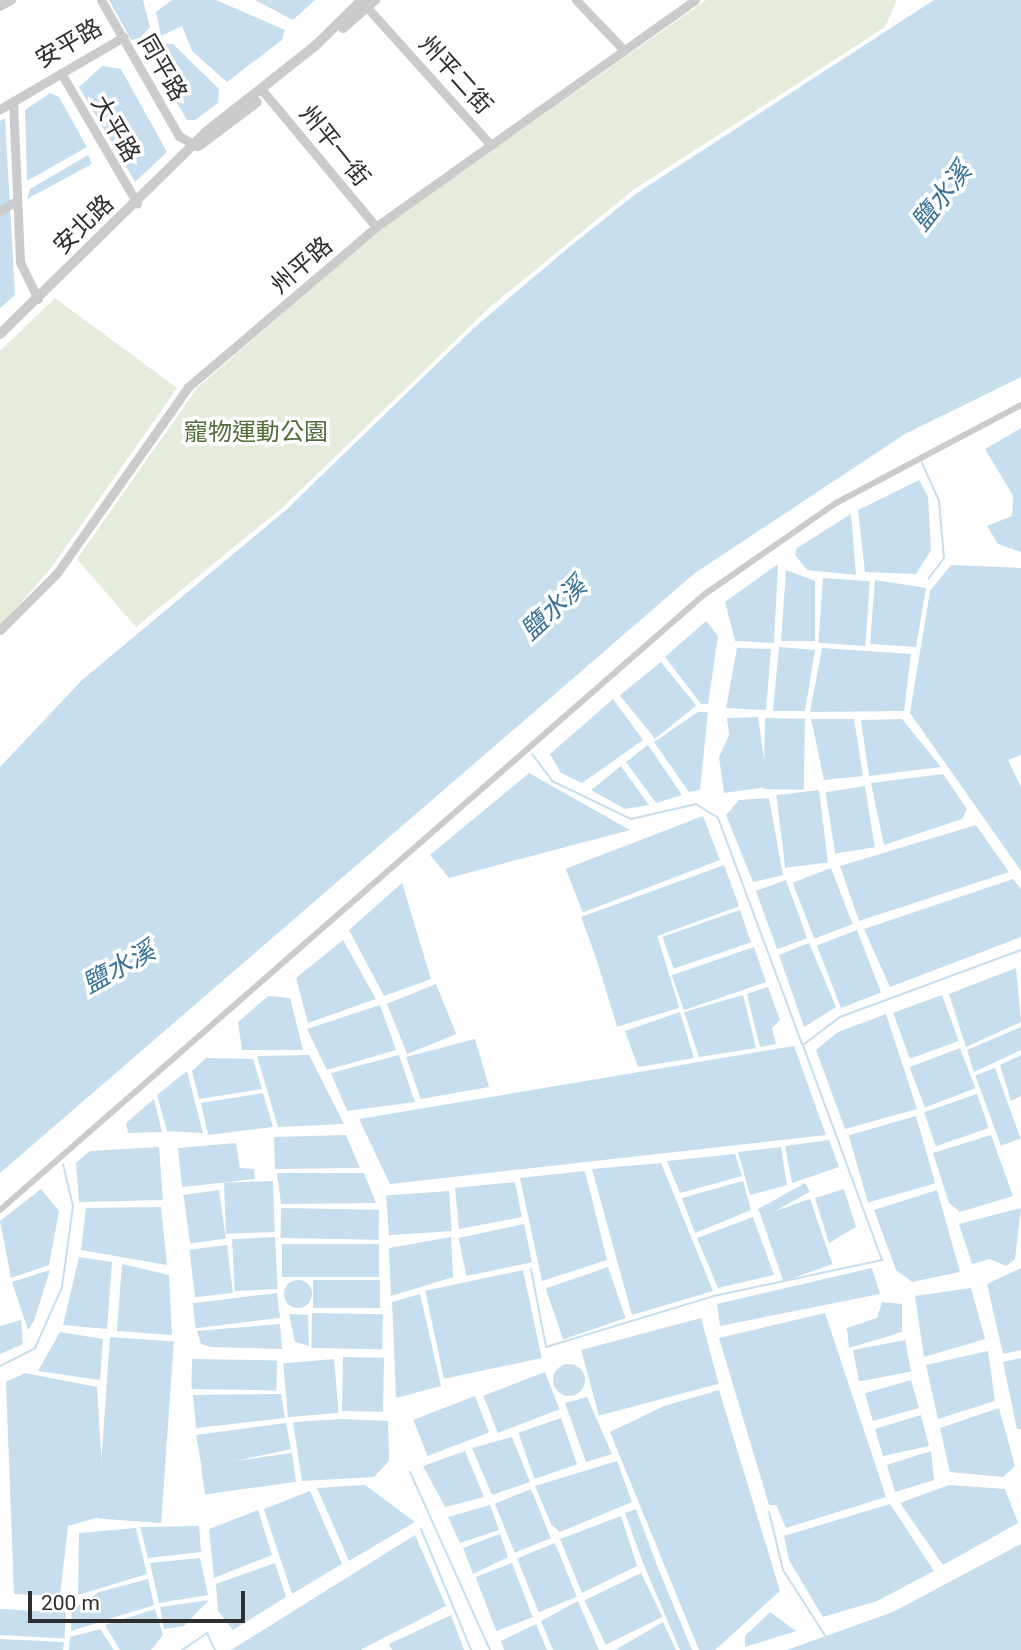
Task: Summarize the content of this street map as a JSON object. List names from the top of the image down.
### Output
{
  "streets": {
    "street": [
      "安平路",
      "同平路",
      "州平二街",
      "大平路",
      "州平一街",
      "安北路",
      "州平路"
    ]
  },
  "crossings": [
    ["安平路", "同平路"],
    ["安平路", "大平路"],
    ["同平路", "安北路"],
    ["州平二街", "安北路"],
    ["州平二街", "州平路"],
    ["大平路", "安北路"],
    ["州平一街", "安北路"],
    ["州平一街", "州平路"]
  ],
  "water": ["鹽水溪"],
  "parks": ["寵物運動公園"],
  "scale_bar": "200 m"
}
